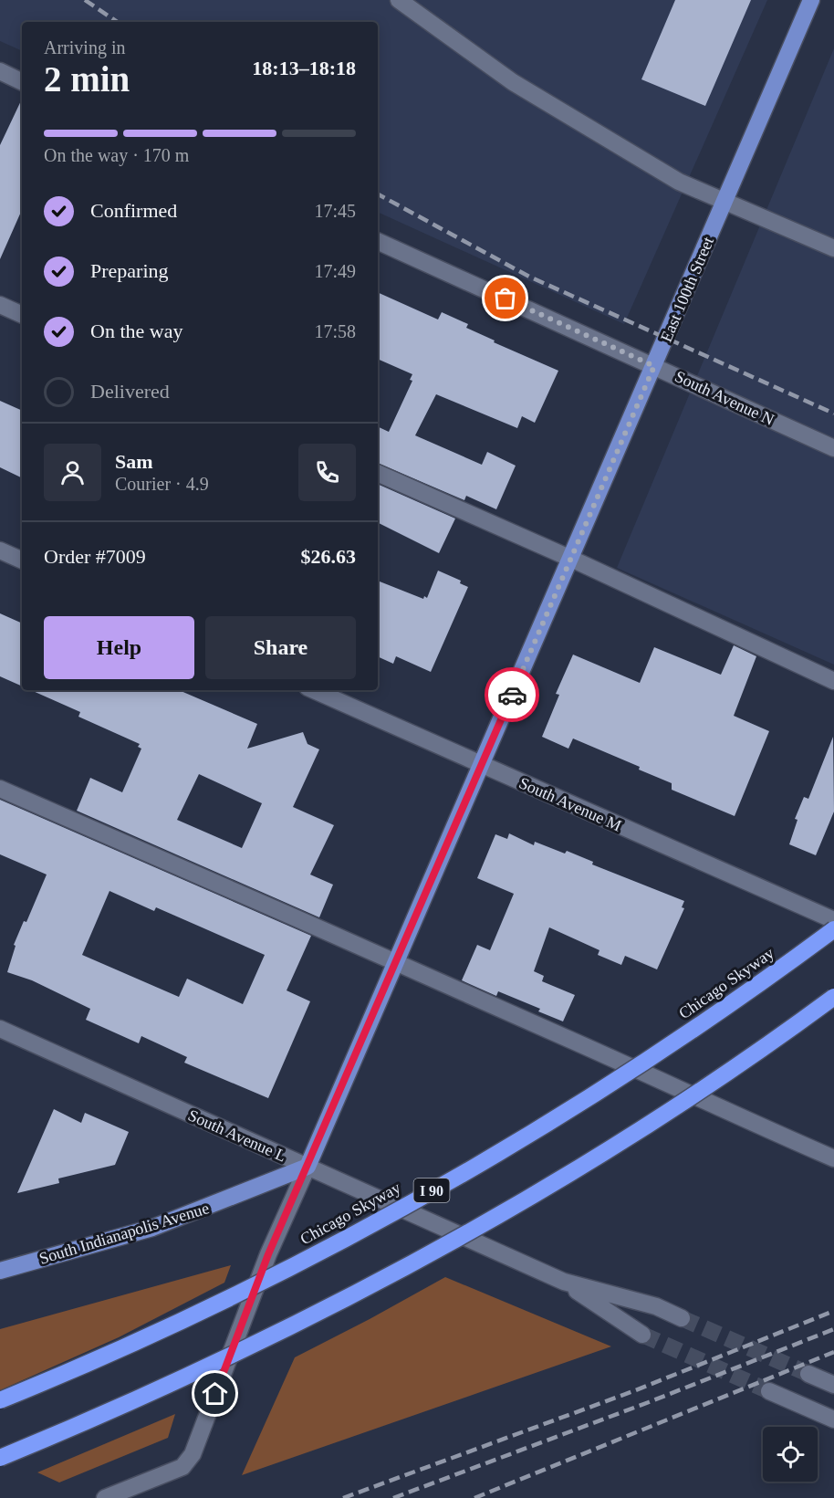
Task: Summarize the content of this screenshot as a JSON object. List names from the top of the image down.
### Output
{
  "streets": {
    "highway": ["Chicago Skyway", "I 90"],
    "main road": ["East 100th Street", "South Indianapolis Avenue"],
    "street": ["South Avenue N", "South Avenue M", "South Avenue L"]
  },
  "crossings": [
    ["East 100th Street", "South Avenue N"],
    ["East 100th Street", "South Avenue M"],
    ["East 100th Street", "South Avenue L"],
    ["East 100th Street", "South Indianapolis Avenue"],
    ["South Avenue L", "South Indianapolis Avenue"]
  ],
  "page": {
    "heading": ["2 min", "Arriving in", "18:13–18:18"],
    "panel": [
      "Sam",
      "Courier · 4.9",
      "Order #7009",
      "$26.63"
    ],
    "bar": "On the way · 170 m",
    "list": [
      ["Confirmed", "17:45"],
      ["Preparing", "17:49"],
      ["On the way", "17:58"],
      "Delivered"
    ],
    "buttons": ["Help", "Share"]
  }
}
